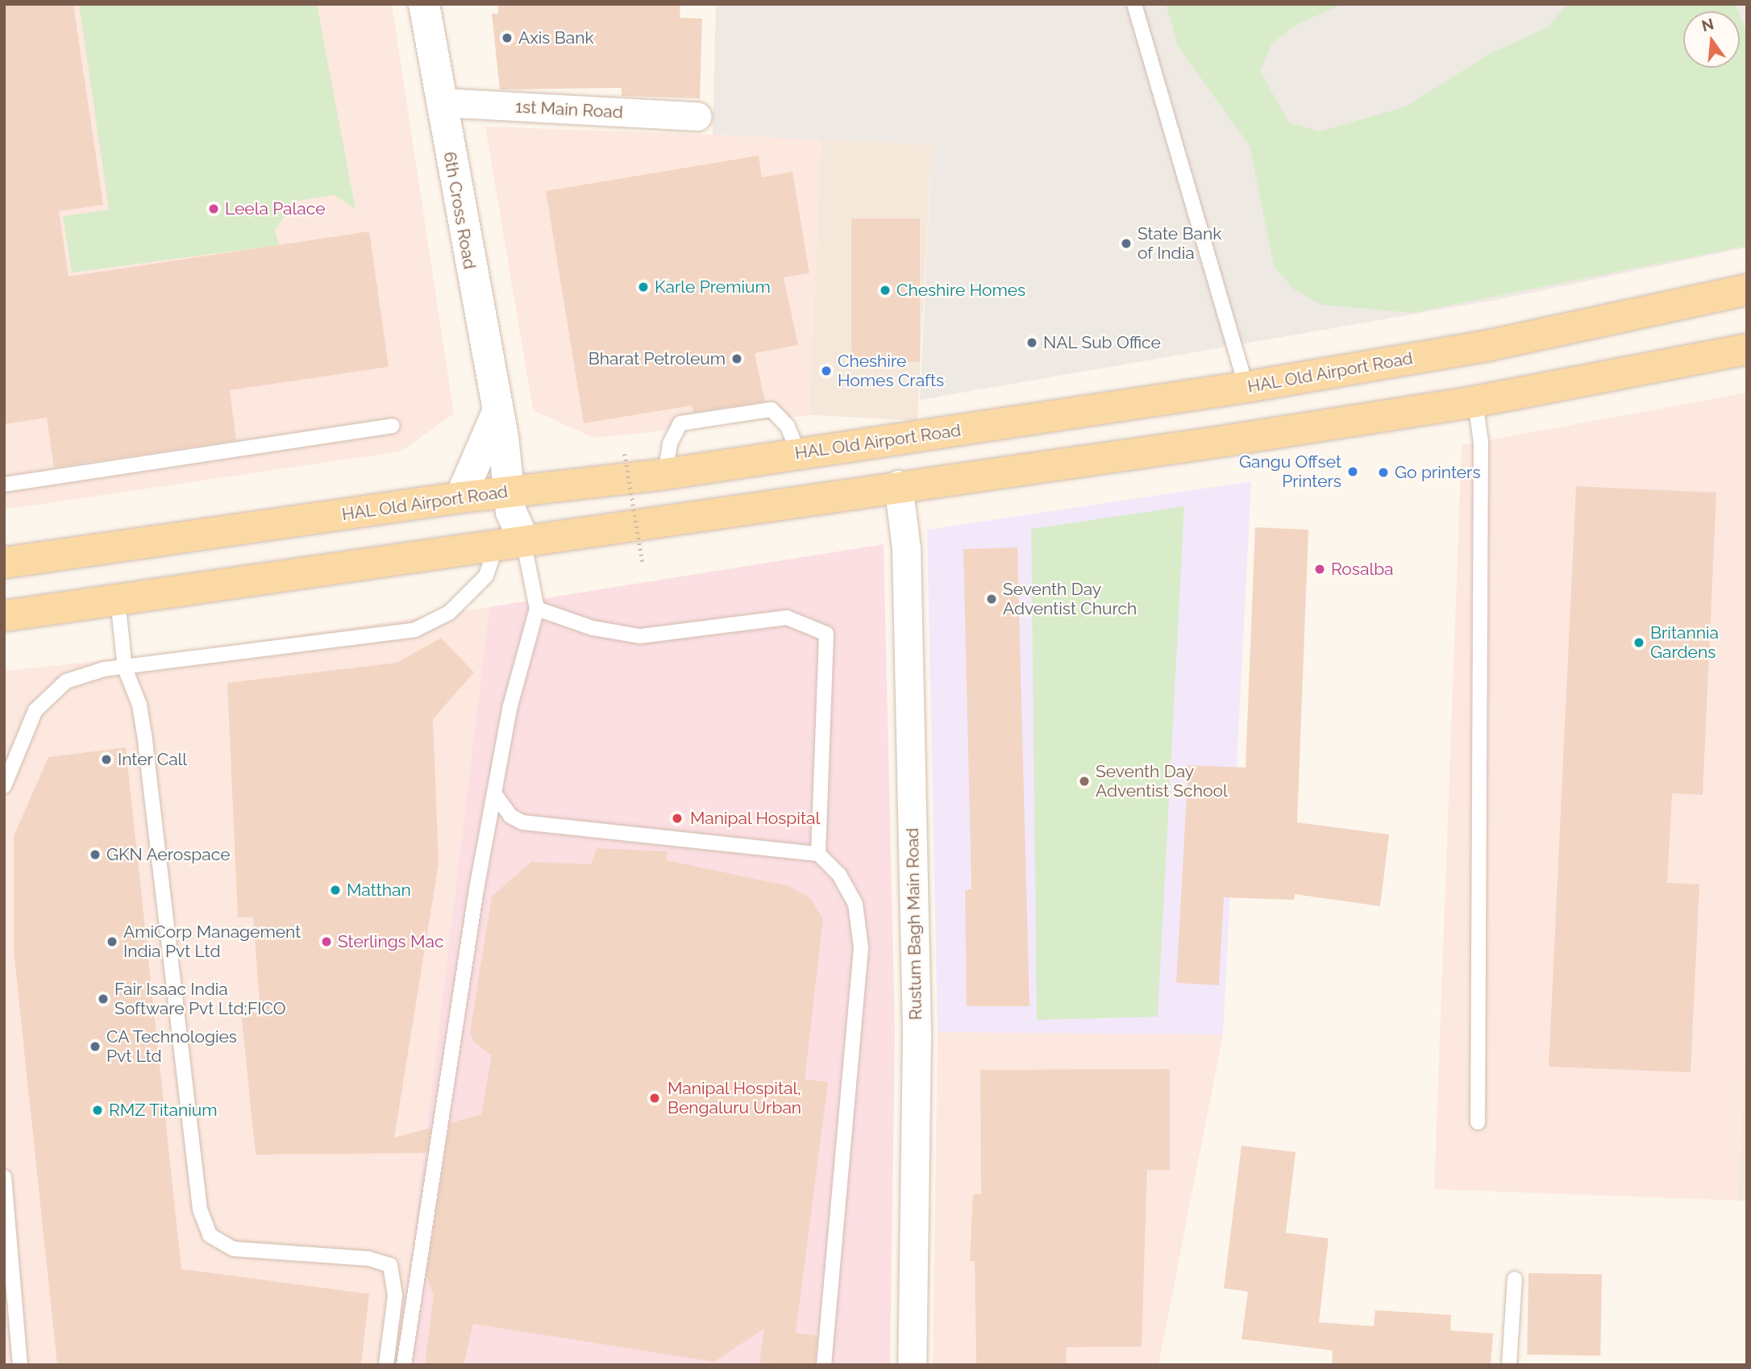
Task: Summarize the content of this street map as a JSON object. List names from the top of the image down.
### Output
{
  "streets": {
    "main road": ["HAL Old Airport Road"],
    "street": ["1st Main Road", "6th Cross Road", "Rustum Bagh Main Road"]
  },
  "crossings": [
    ["1st Main Road", "6th Cross Road"],
    ["6th Cross Road", "HAL Old Airport Road"]
  ],
  "places": [
    "Axis Bank",
    "Leela Palace",
    "State Bank of India",
    "Karle Premium",
    "Cheshire Homes",
    "NAL Sub Office",
    "Bharat Petroleum",
    "Cheshire Homes Crafts",
    "Gangu Offset Printers",
    "Go printers",
    "Rosalba",
    "Seventh Day Adventist Church",
    "Britannia Gardens",
    "Inter Call",
    "Seventh Day Adventist School",
    "Manipal Hospital",
    "GKN Aerospace",
    "Matthan",
    "AmiCorp Management India Pvt Ltd",
    "Sterlings Mac",
    "Fair Isaac India Software Pvt Ltd;FICO",
    "CA Technologies Pvt Ltd",
    "Manipal Hospital, Bengaluru Urban",
    "RMZ Titanium"
  ],
  "north": "top"
}
